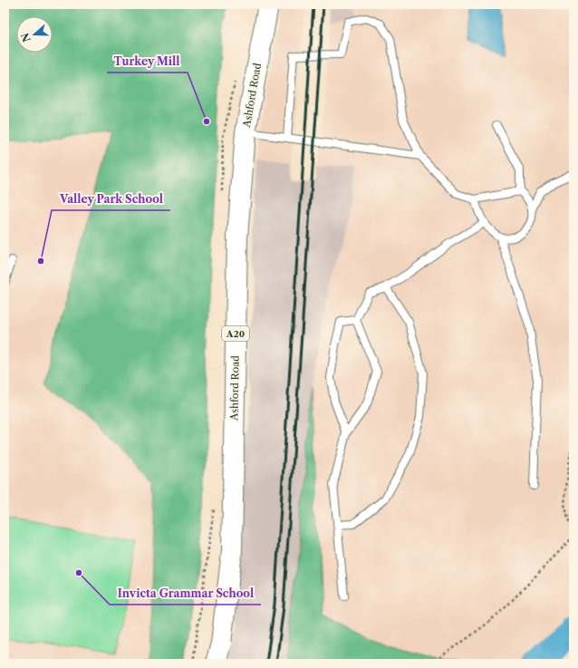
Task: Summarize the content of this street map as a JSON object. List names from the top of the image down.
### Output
{
  "streets": {
    "main road": ["Ashford Road", "A20"]
  },
  "places": ["Turkey Mill", "Valley Park School", "Invicta Grammar School"],
  "north": "left"
}
